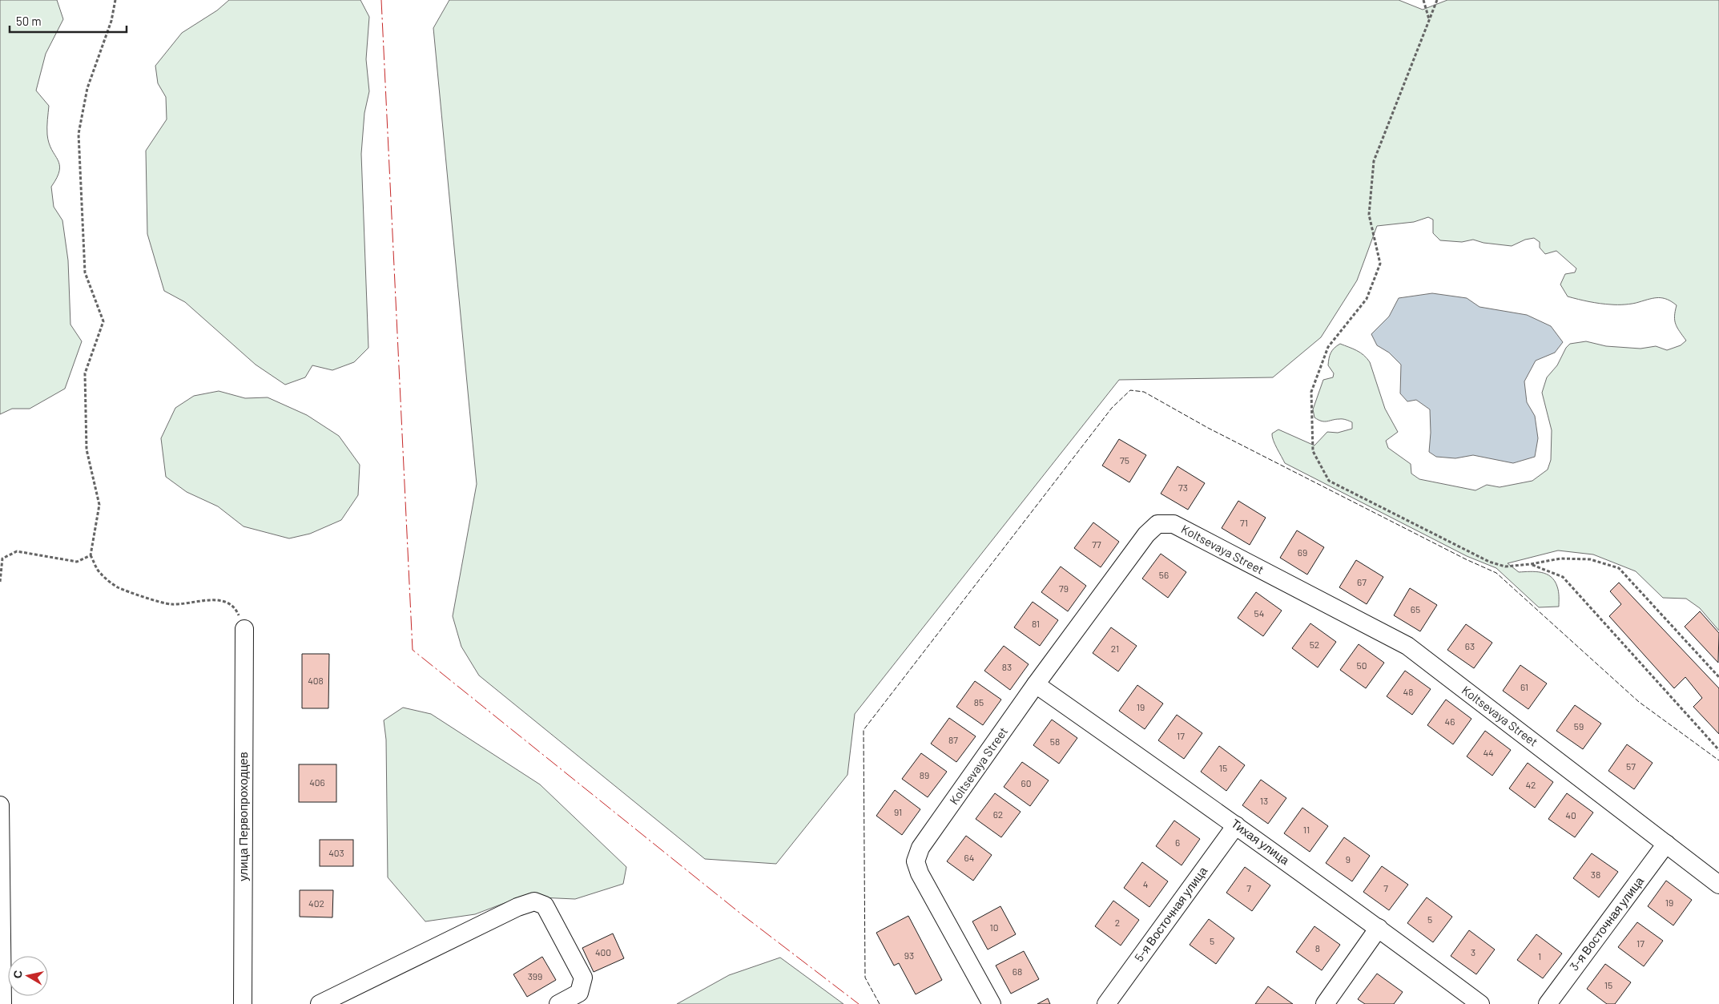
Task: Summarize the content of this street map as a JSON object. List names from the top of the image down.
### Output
{
  "streets": {
    "street": [
      "Koltsevaya Street",
      "улица Первопроходцев",
      "Тихая улица",
      "5-я Восточная улица",
      "3-я Восточная улица"
    ]
  },
  "crossings": [
    ["Koltsevaya Street", "Тихая улица"],
    ["Koltsevaya Street", "3-я Восточная улица"],
    ["Тихая улица", "5-я Восточная улица"]
  ],
  "house_numbers": [
    "75",
    "73",
    "71",
    "77",
    "69",
    "56",
    "67",
    "79",
    "65",
    "54",
    "81",
    "52",
    "63",
    "21",
    "50",
    "83",
    "408",
    "61",
    "48",
    "85",
    "19",
    "46",
    "59",
    "17",
    "87",
    "58",
    "44",
    "57",
    "15",
    "89",
    "406",
    "60",
    "42",
    "13",
    "91",
    "62",
    "40",
    "11",
    "6",
    "403",
    "64",
    "9",
    "38",
    "4",
    "7",
    "7",
    "19",
    "402",
    "5",
    "2",
    "10",
    "5",
    "17",
    "8",
    "400",
    "3",
    "93",
    "1",
    "68",
    "399",
    "15"
  ],
  "scale_bar": "50 m",
  "north": "left"
}
